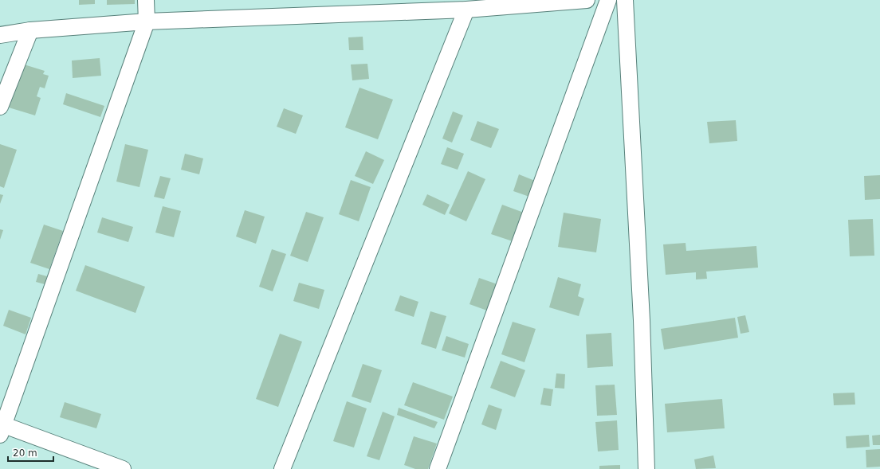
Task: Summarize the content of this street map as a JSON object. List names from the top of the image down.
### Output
{
  "scale_bar": "20 m"
}
